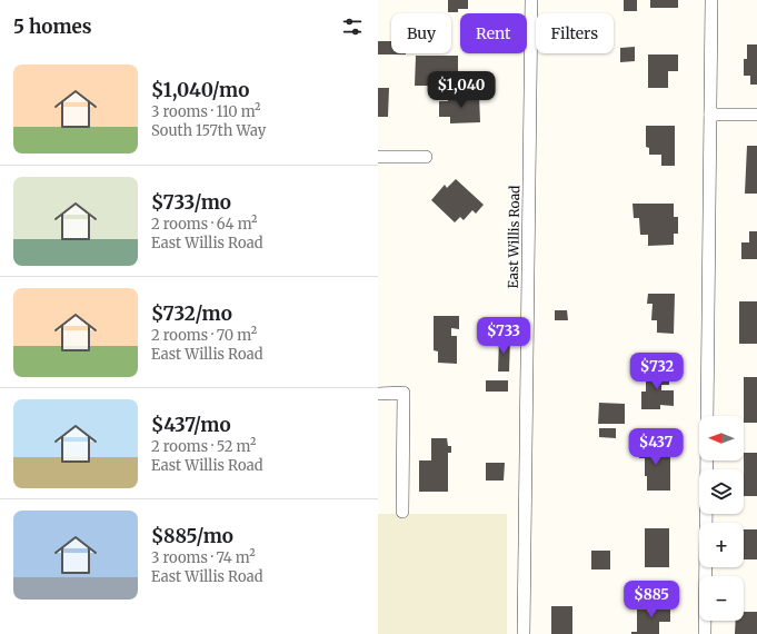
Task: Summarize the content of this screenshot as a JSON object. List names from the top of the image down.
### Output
{
  "streets": {
    "street": ["East Willis Road"]
  },
  "north": "left",
  "page": {
    "heading": "5 homes",
    "chip": ["Buy", "Rent", "Filters"],
    "list": [
      {
        "name": "$1,040/mo",
        "note": "3 rooms · 110 m² · South 157th Way"
      },
      {
        "name": "$733/mo",
        "note": "2 rooms · 64 m² · East Willis Road"
      },
      {
        "name": "$732/mo",
        "note": "2 rooms · 70 m² · East Willis Road"
      },
      {
        "name": "$437/mo",
        "note": "2 rooms · 52 m² · East Willis Road"
      },
      {
        "name": "$885/mo",
        "note": "3 rooms · 74 m² · East Willis Road"
      }
    ],
    "price": [
      "$1,040",
      "$733",
      "$732",
      "$437",
      "$885"
    ],
    "map_buttons": ["+", "−"]
  }
}
